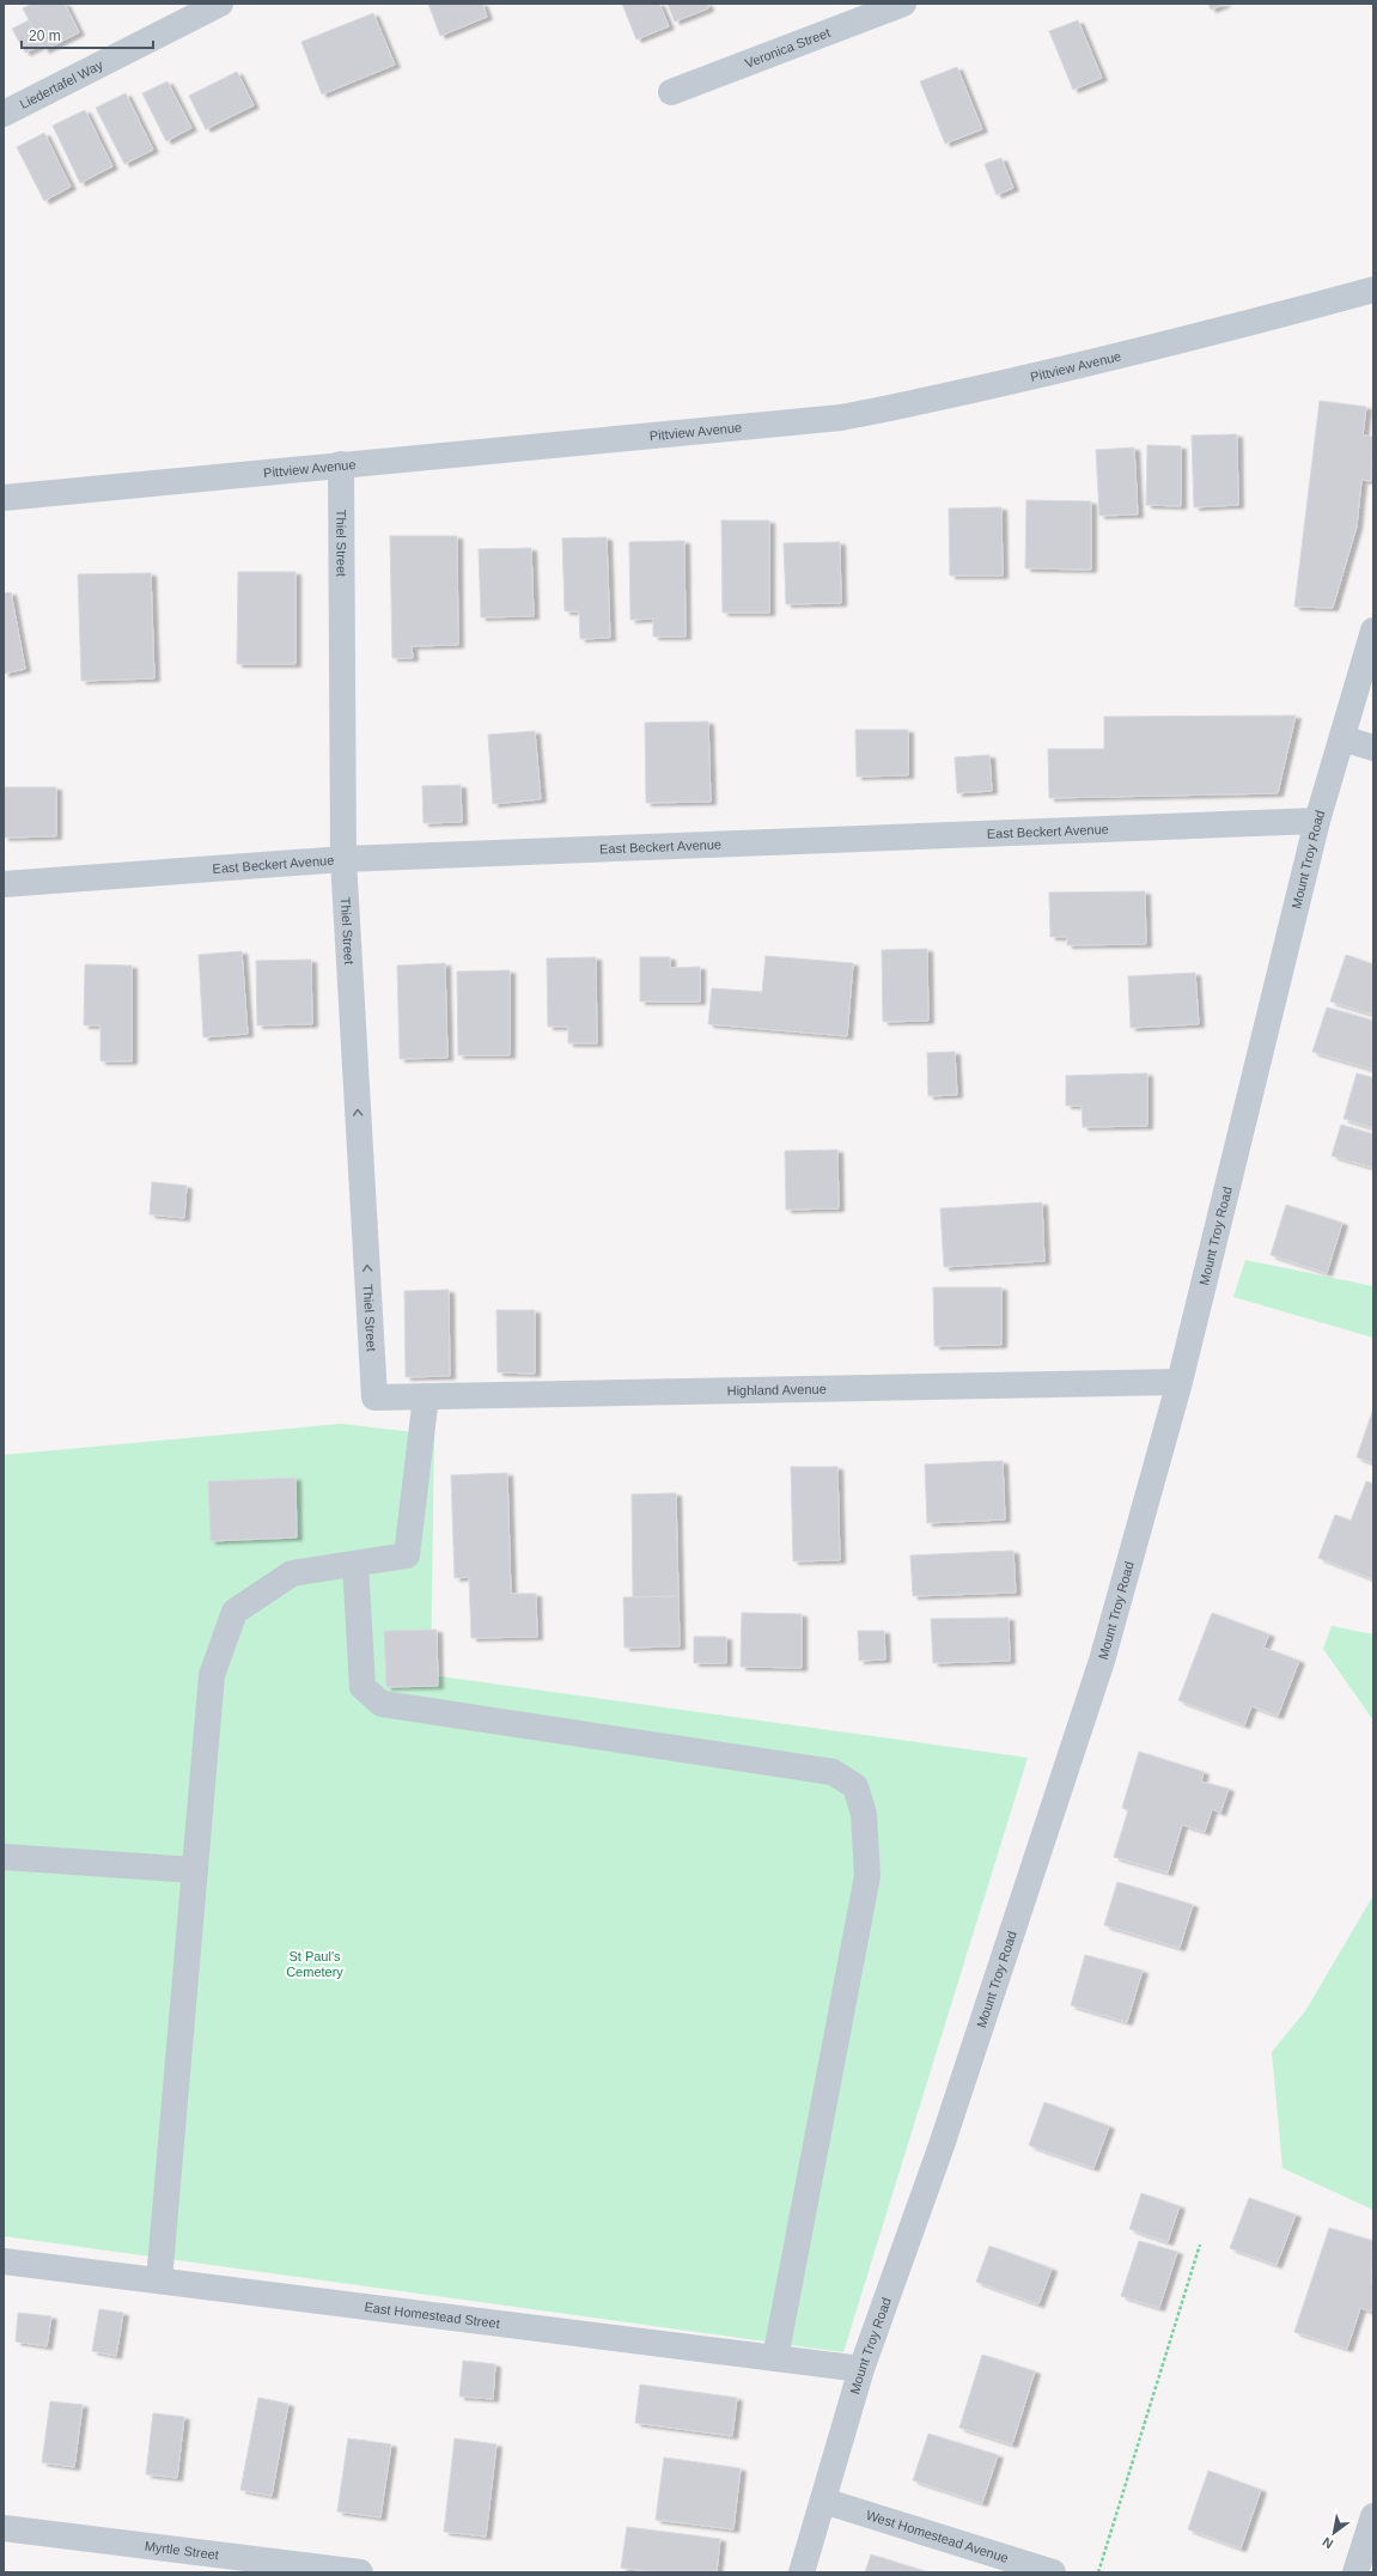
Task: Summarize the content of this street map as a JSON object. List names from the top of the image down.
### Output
{
  "streets": {
    "street": [
      "Veronica Street",
      "Liedertafel Way",
      "Pittview Avenue",
      "Thiel Street",
      "East Beckert Avenue",
      "Mount Troy Road",
      "Highland Avenue",
      "East Homestead Street",
      "West Homestead Avenue",
      "Myrtle Street"
    ]
  },
  "crossings": [
    ["Pittview Avenue", "Thiel Street"],
    ["Thiel Street", "East Beckert Avenue"],
    ["Thiel Street", "Highland Avenue"],
    ["East Beckert Avenue", "Mount Troy Road"],
    ["Mount Troy Road", "Highland Avenue"],
    ["Mount Troy Road", "East Homestead Street"],
    ["Mount Troy Road", "West Homestead Avenue"]
  ],
  "one_way": ["Thiel Street"],
  "parks": ["St Paul's Cemetery"],
  "scale_bar": "20 m",
  "north": "bottom left"
}
